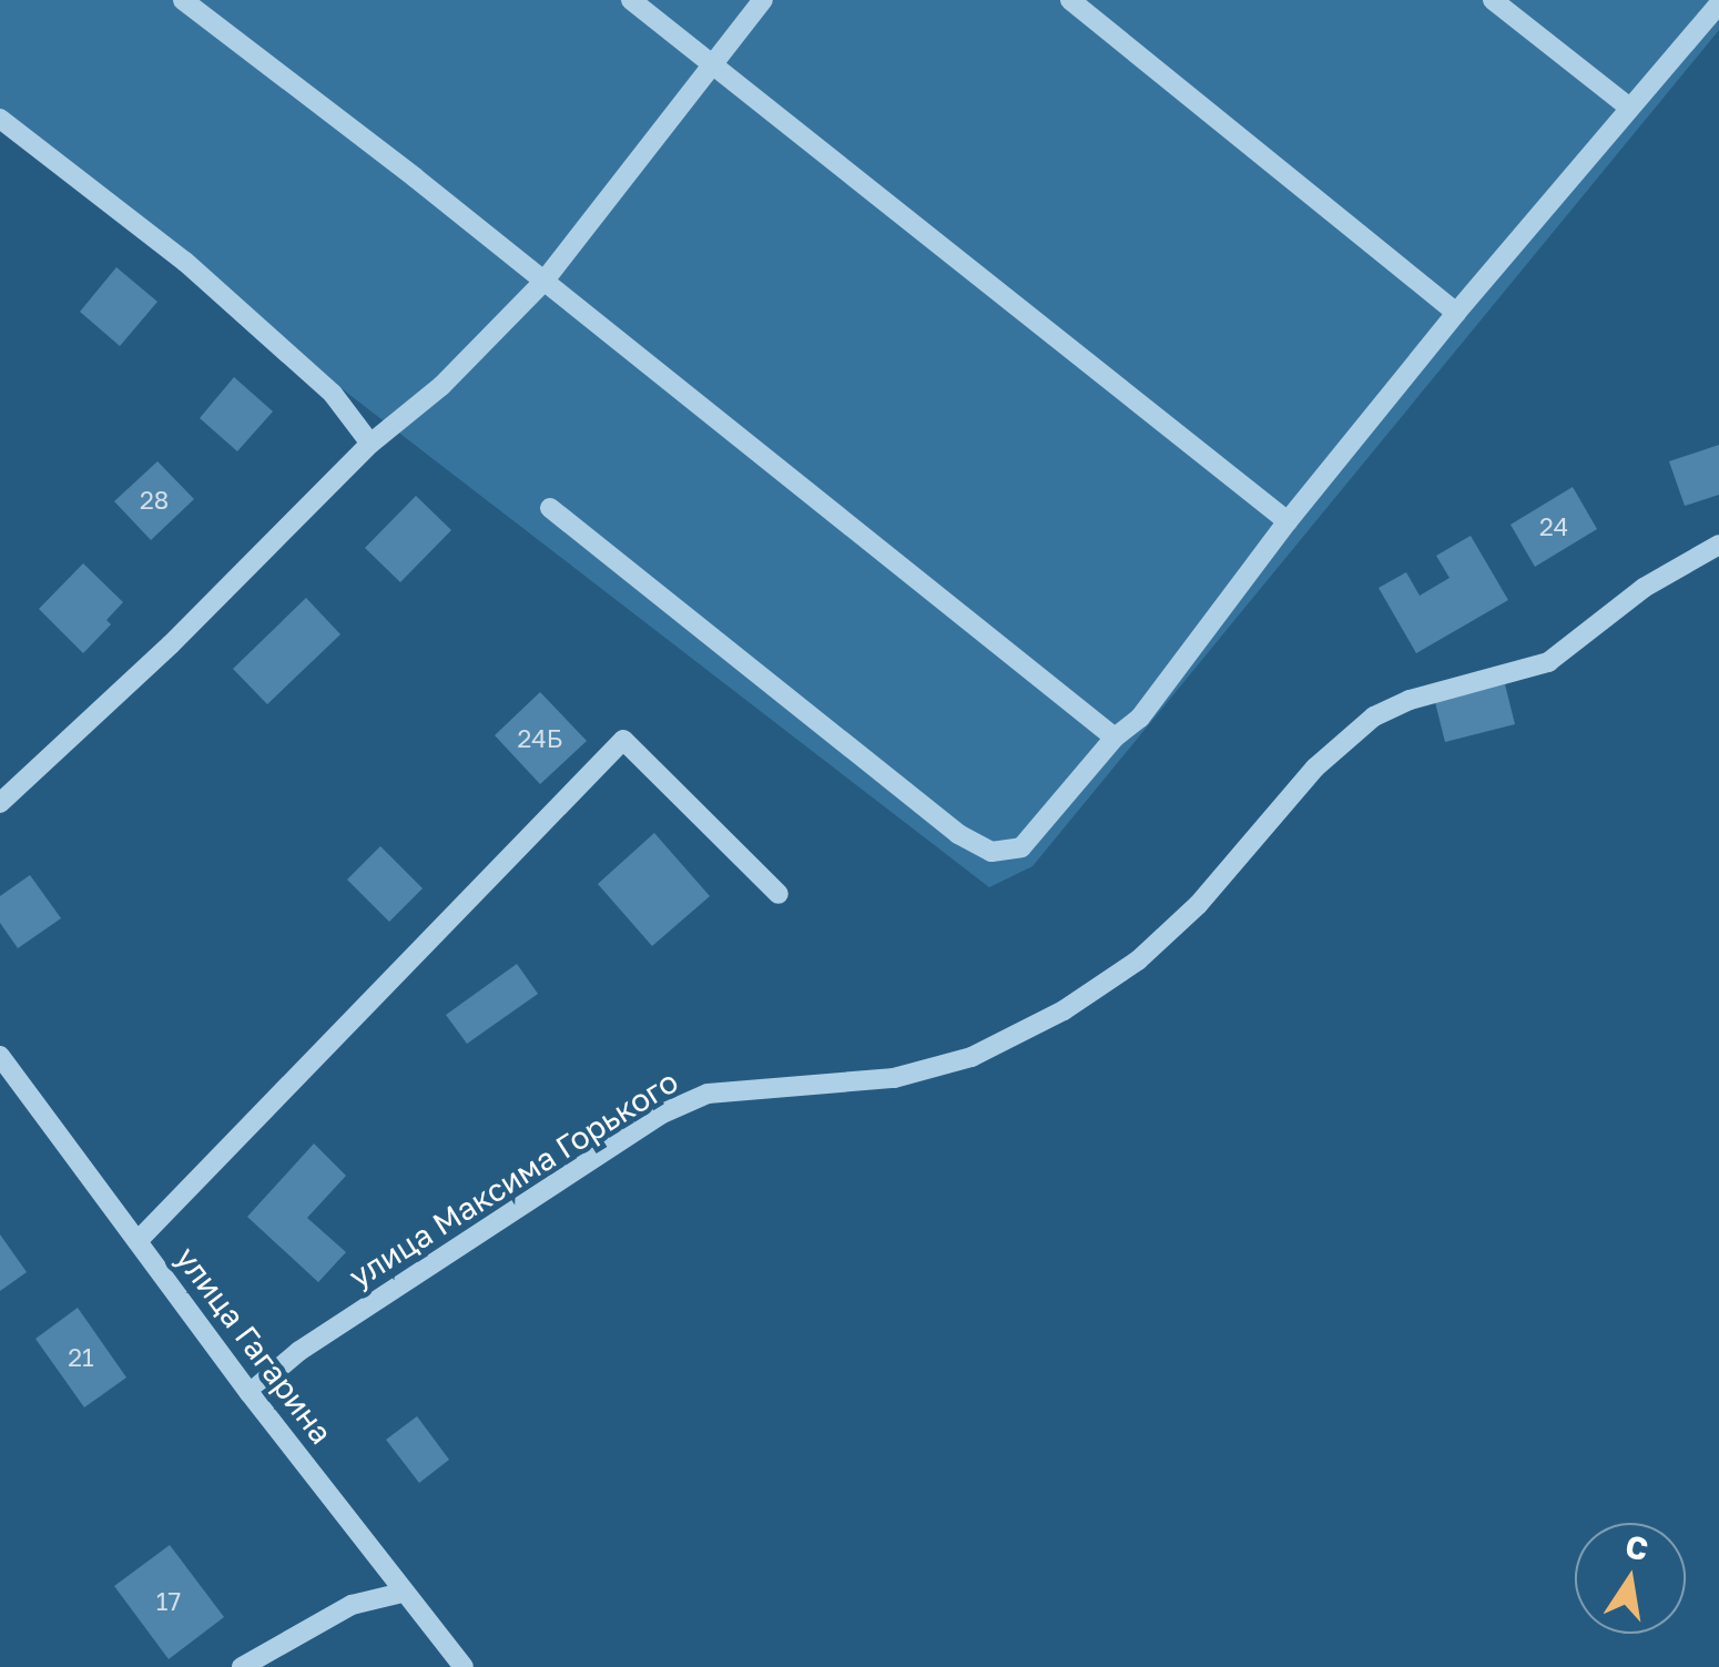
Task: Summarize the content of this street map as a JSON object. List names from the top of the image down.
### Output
{
  "streets": {
    "street": ["улица Максима Горького", "улица Гагарина"]
  },
  "crossings": [
    ["улица Максима Горького", "улица Гагарина"]
  ],
  "house_numbers": [
    "28",
    "24",
    "24Б",
    "21",
    "17"
  ],
  "north": "top"
}
